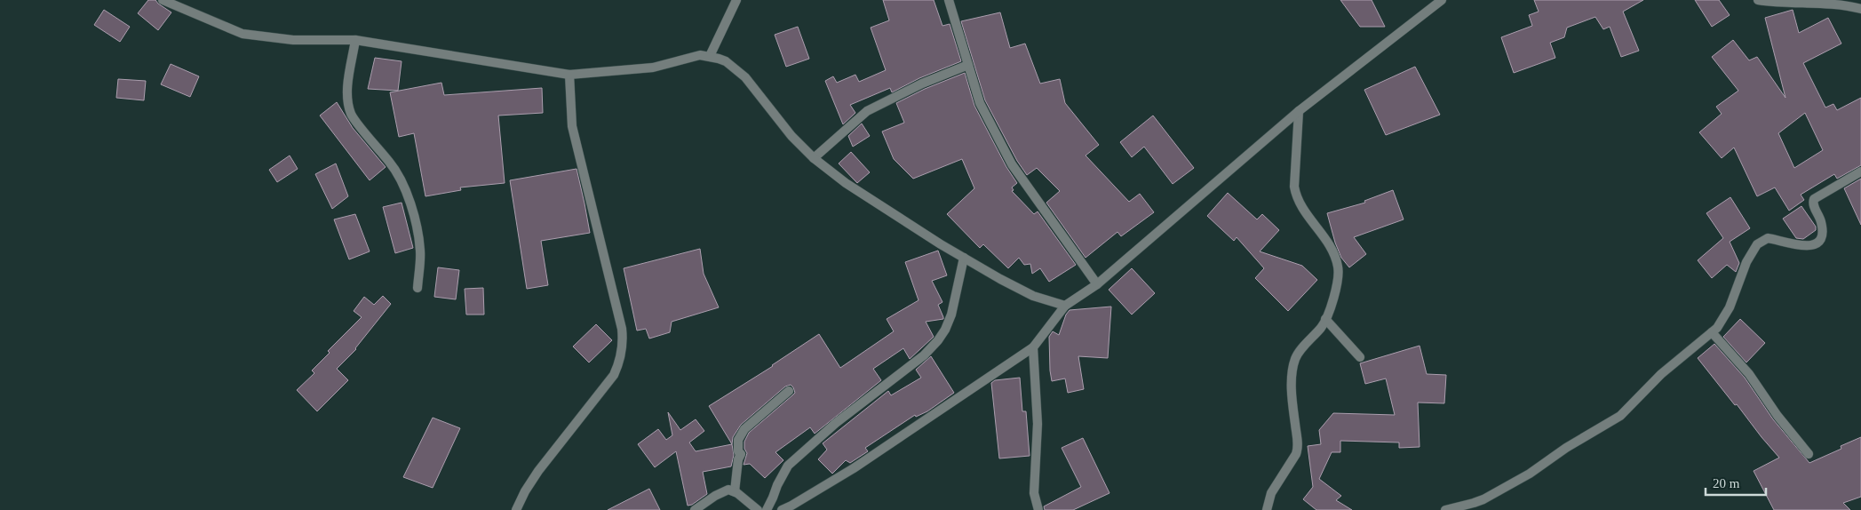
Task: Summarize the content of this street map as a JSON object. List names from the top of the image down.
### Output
{
  "scale_bar": "20 m"
}
